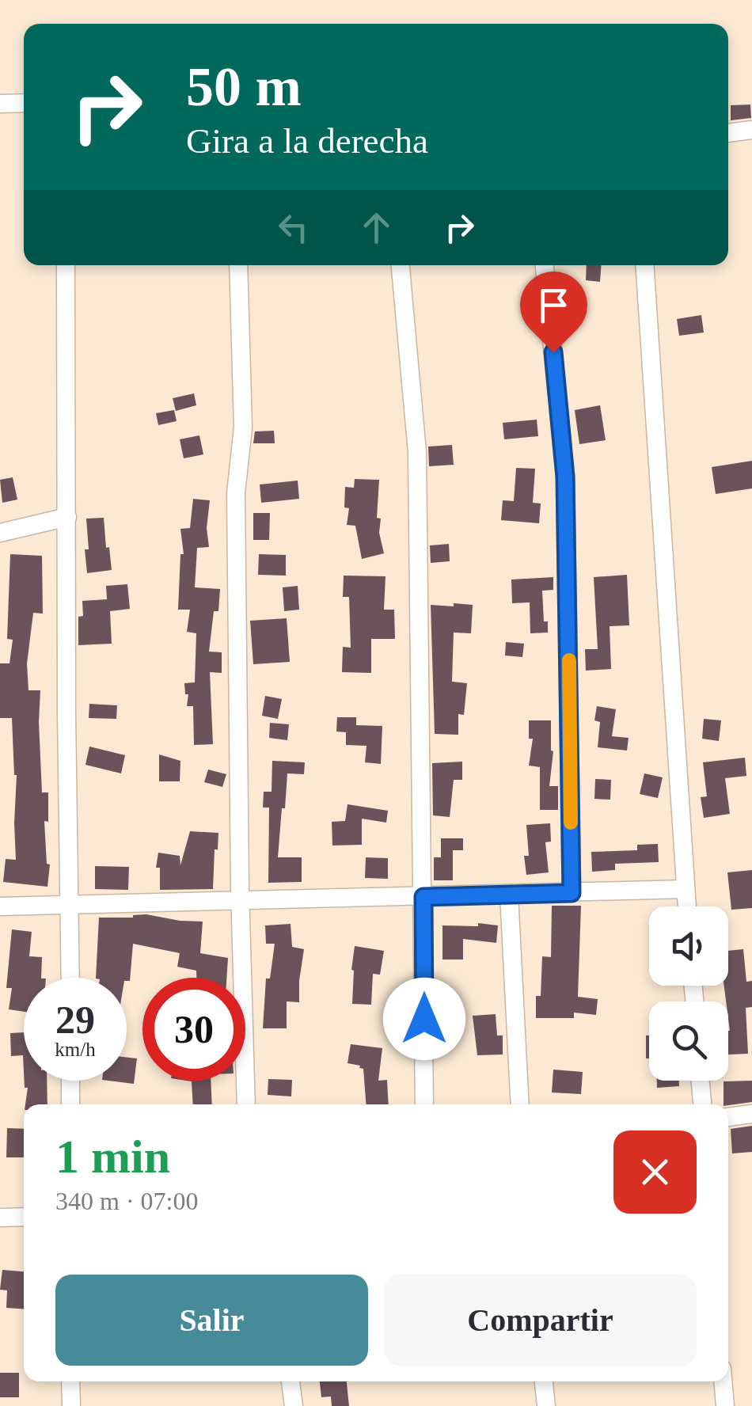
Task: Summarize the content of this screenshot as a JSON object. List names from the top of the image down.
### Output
{
  "page": {
    "turn": ["50 m", "Gira a la derecha"],
    "speed": "29 km/h",
    "limit": "30",
    "heading": ["1 min", "340 m · 07:00"],
    "buttons": ["Salir", "Compartir"]
  }
}
